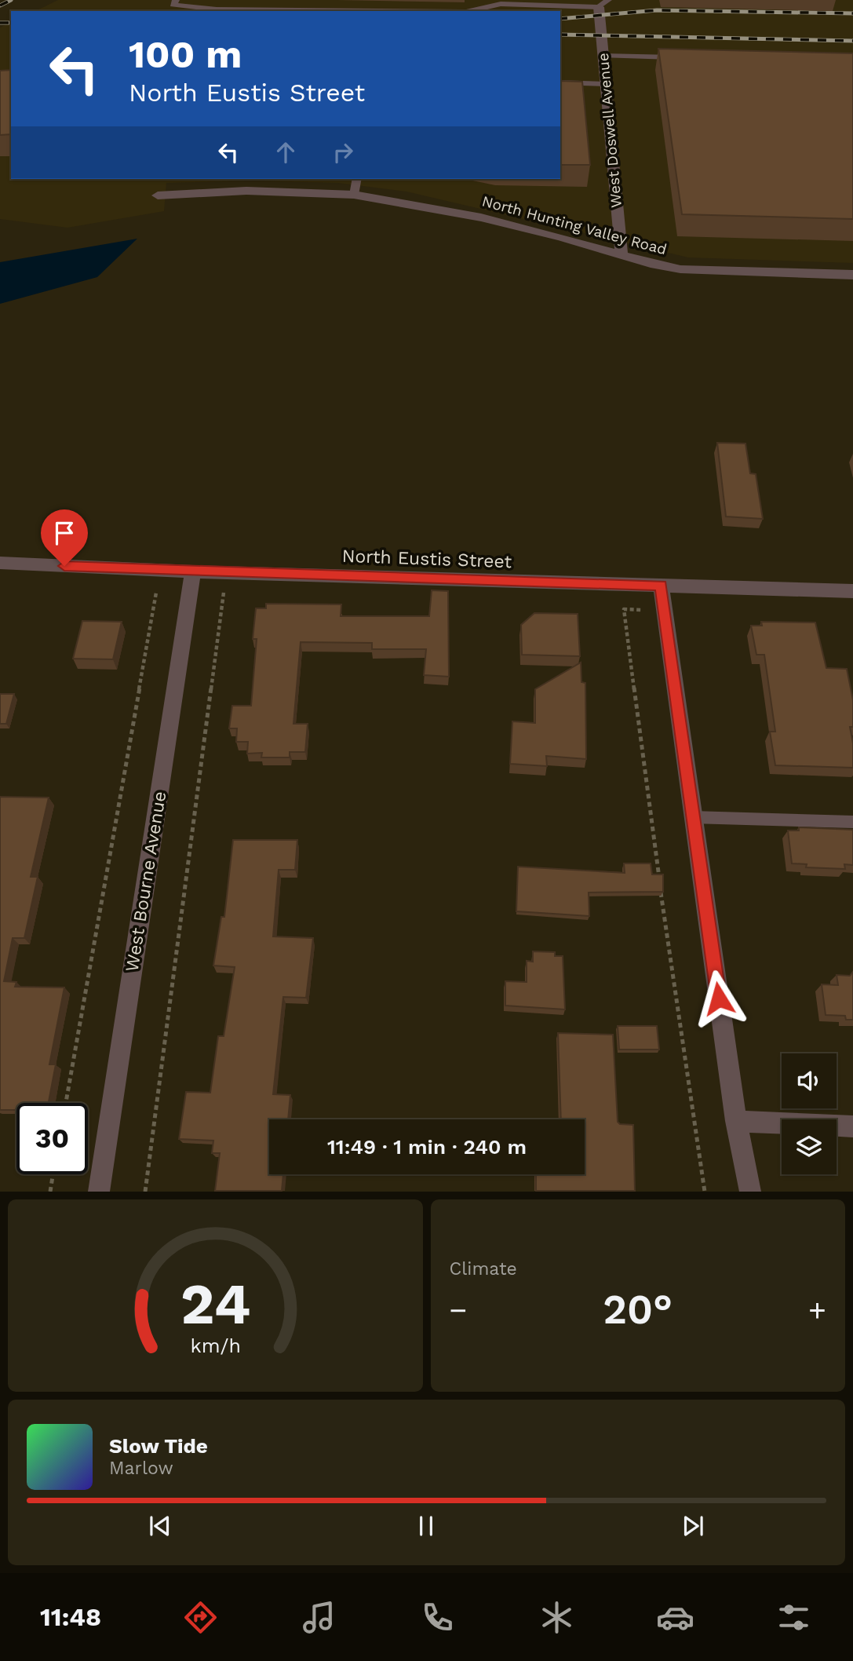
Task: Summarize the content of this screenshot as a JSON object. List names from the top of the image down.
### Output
{
  "streets": {
    "street": [
      "West Doswell Avenue",
      "North Hunting Valley Road",
      "North Eustis Street",
      "West Bourne Avenue"
    ]
  },
  "crossings": [
    ["West Doswell Avenue", "North Hunting Valley Road"],
    ["North Eustis Street", "West Bourne Avenue"]
  ],
  "page": {
    "turn": ["100 m", "North Eustis Street"],
    "limit": "30",
    "trip": "11:49 · 1 min · 240 m",
    "tile": "Climate",
    "heat": ["−", "20°", "+"],
    "song": ["Slow Tide", "Marlow"],
    "tabs": "11:48",
    "gauge": ["24", "km/h"]
  }
}
